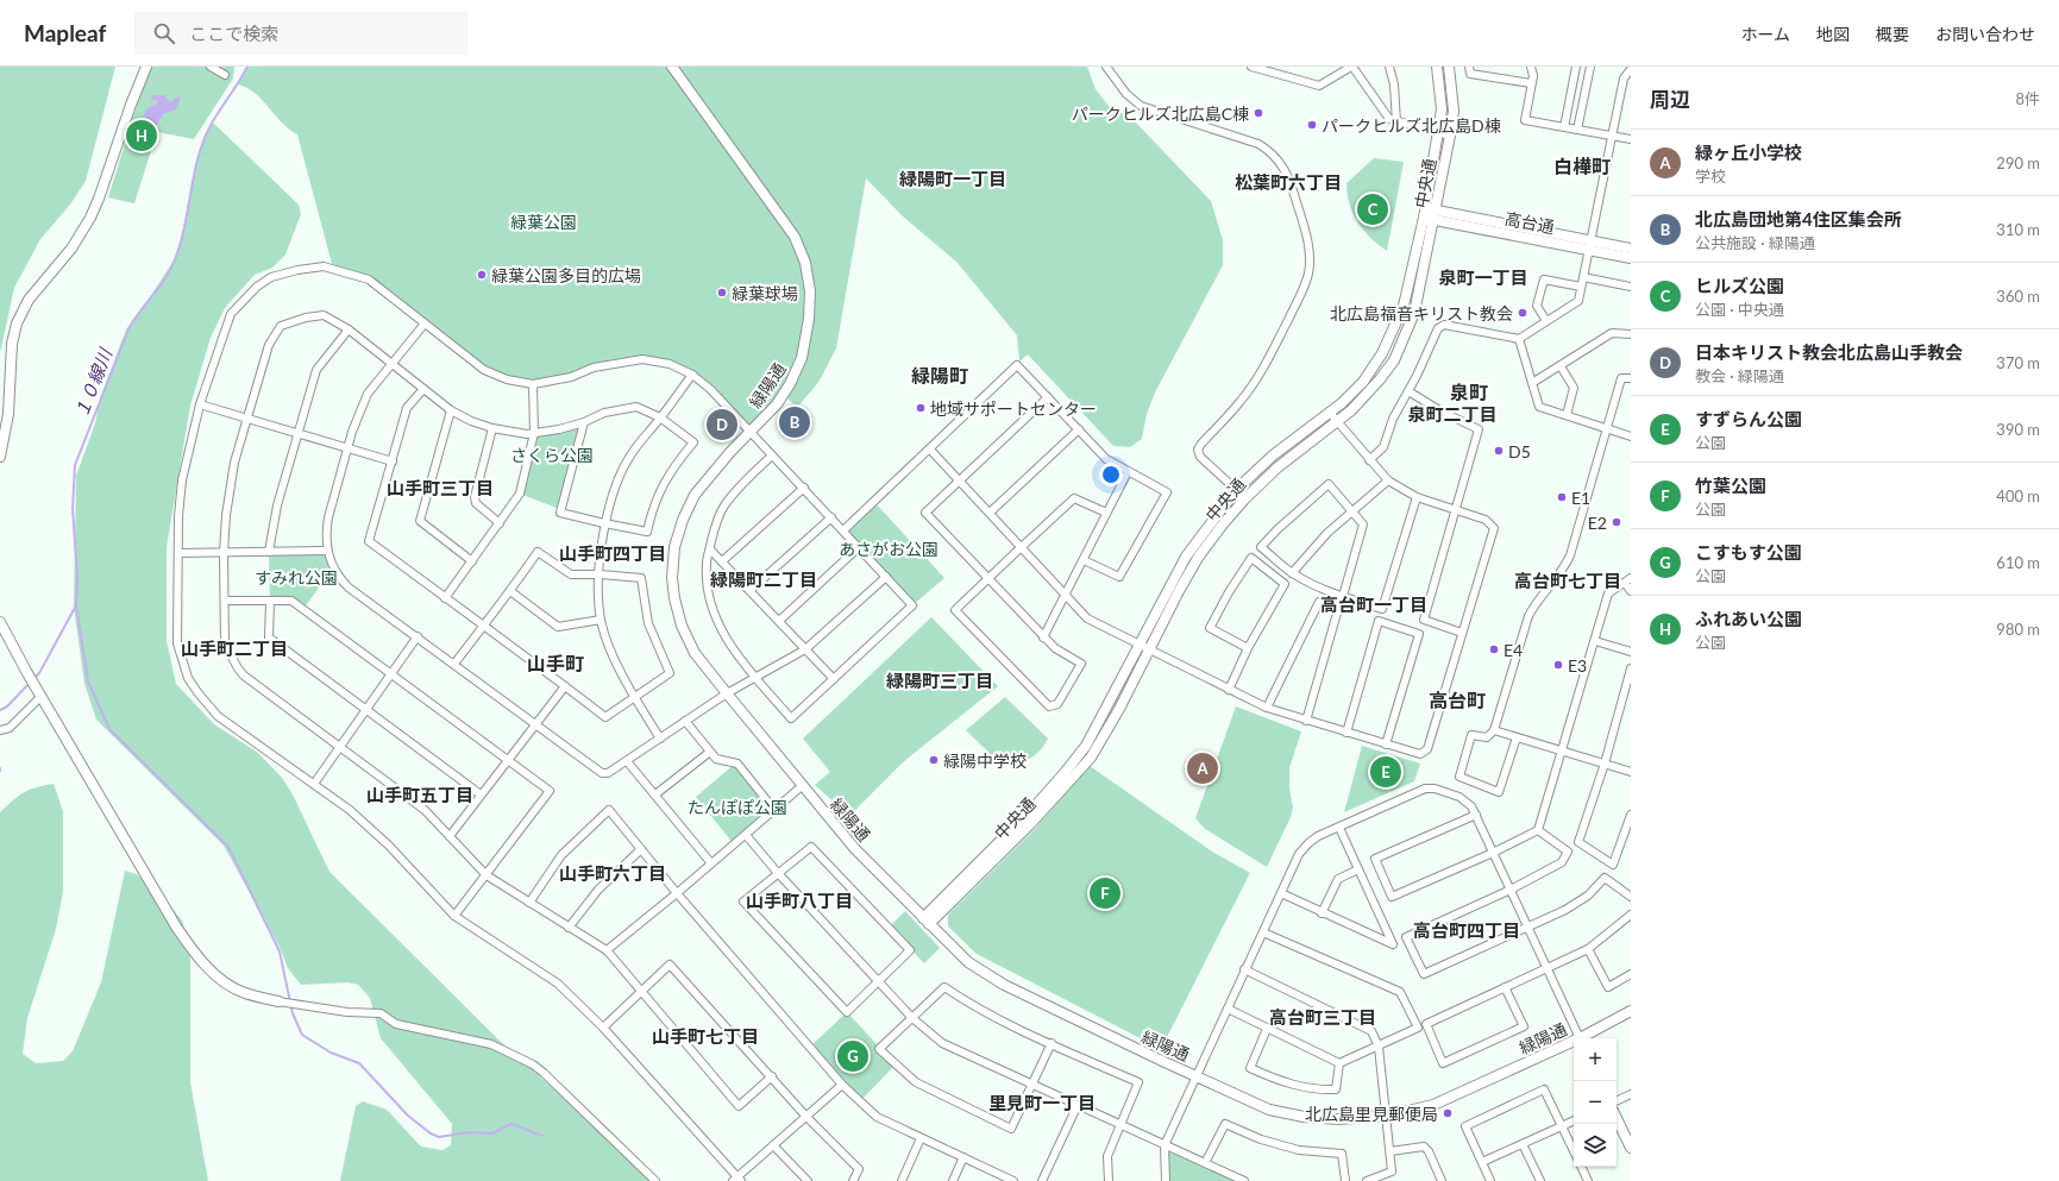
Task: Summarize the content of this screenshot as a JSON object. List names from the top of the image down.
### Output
{
  "streets": {
    "street": ["中央通", "高台通", "緑陽通"]
  },
  "crossings": [
    ["中央通", "高台通"],
    ["中央通", "緑陽通"]
  ],
  "districts": [
    "白樺町",
    "緑陽町一丁目",
    "松葉町六丁目",
    "泉町一丁目",
    "緑陽町",
    "泉町",
    "泉町二丁目",
    "山手町三丁目",
    "山手町四丁目",
    "緑陽町二丁目",
    "高台町七丁目",
    "高台町一丁目",
    "山手町二丁目",
    "山手町",
    "緑陽町三丁目",
    "高台町",
    "山手町五丁目",
    "山手町六丁目",
    "山手町八丁目",
    "高台町四丁目",
    "高台町三丁目",
    "山手町七丁目",
    "里見町一丁目"
  ],
  "water": ["１０線川"],
  "parks": [
    "緑葉公園",
    "さくら公園",
    "あさがお公園",
    "すみれ公園",
    "たんぽぽ公園"
  ],
  "places": [
    "パークヒルズ北広島C棟",
    "パークヒルズ北広島D棟",
    "緑葉公園多目的広場",
    "緑葉球場",
    "北広島福音キリスト教会",
    "地域サポートセンター",
    "D5",
    "E1",
    "E2",
    "E4",
    "E3",
    "緑陽中学校",
    "北広島里見郵便局"
  ],
  "page": {
    "header": "Mapleaf",
    "search": "ここで検索",
    "nav": [
      "ホーム",
      "地図",
      "概要",
      "お問い合わせ"
    ],
    "heading": ["周辺", "8件"],
    "pins": [
      "H",
      "C",
      "B",
      "D",
      "A",
      "E",
      "F",
      "G"
    ],
    "list": [
      {
        "mark": "A",
        "name": "緑ヶ丘小学校",
        "note": "学校",
        "value": "290 m"
      },
      {
        "mark": "B",
        "name": "北広島団地第4住区集会所",
        "note": "公共施設 · 緑陽通",
        "value": "310 m"
      },
      {
        "mark": "C",
        "name": "ヒルズ公園",
        "note": "公園 · 中央通",
        "value": "360 m"
      },
      {
        "mark": "D",
        "name": "日本キリスト教会北広島山手教会",
        "note": "教会 · 緑陽通",
        "value": "370 m"
      },
      {
        "mark": "E",
        "name": "すずらん公園",
        "note": "公園",
        "value": "390 m"
      },
      {
        "mark": "F",
        "name": "竹葉公園",
        "note": "公園",
        "value": "400 m"
      },
      {
        "mark": "G",
        "name": "こすもす公園",
        "note": "公園",
        "value": "610 m"
      },
      {
        "mark": "H",
        "name": "ふれあい公園",
        "note": "公園",
        "value": "980 m"
      }
    ],
    "map_buttons": ["+", "−"]
  }
}
